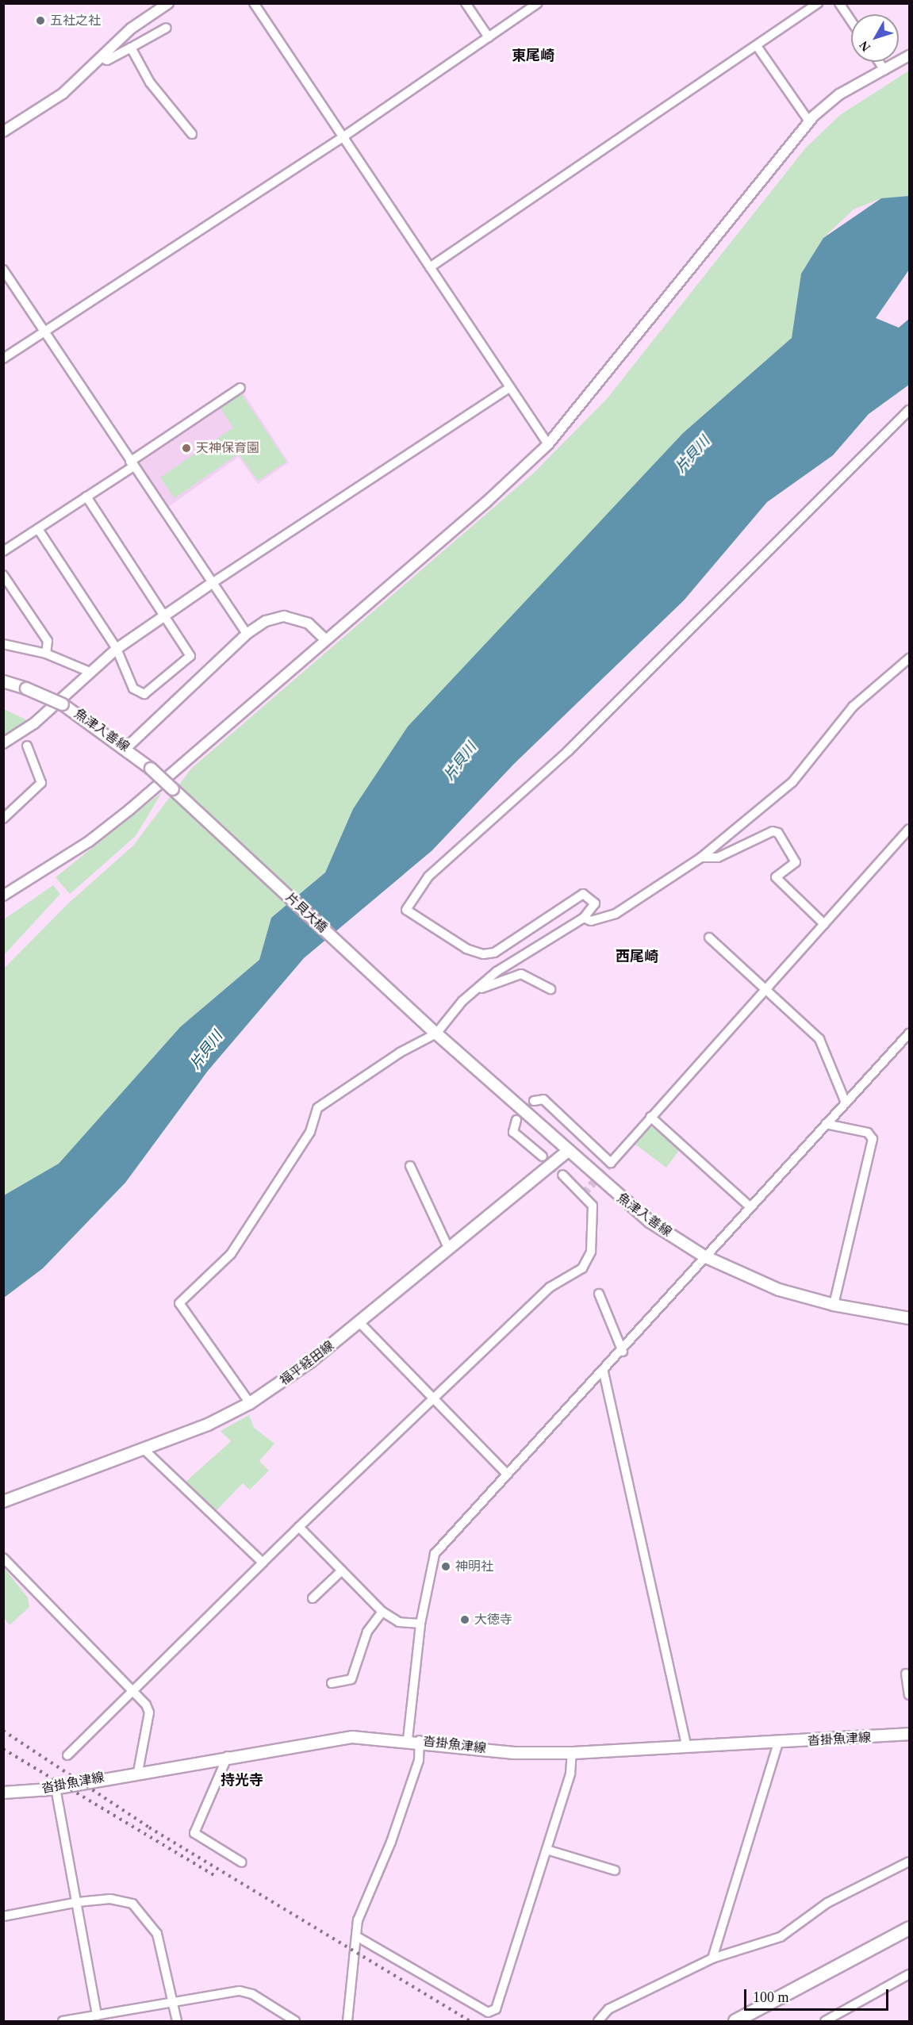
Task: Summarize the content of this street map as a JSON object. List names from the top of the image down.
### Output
{
  "streets": {
    "main road": [
      "魚津入善線",
      "片貝大橋",
      "福平経田線",
      "沓掛魚津線"
    ]
  },
  "crossings": [
    ["魚津入善線", "片貝大橋"],
    ["魚津入善線", "福平経田線"]
  ],
  "districts": ["東尾崎", "西尾崎", "持光寺"],
  "water": ["片貝川"],
  "places": [
    "五社之社",
    "天神保育園",
    "神明社",
    "大徳寺"
  ],
  "scale_bar": "100 m",
  "north": "bottom left"
}
